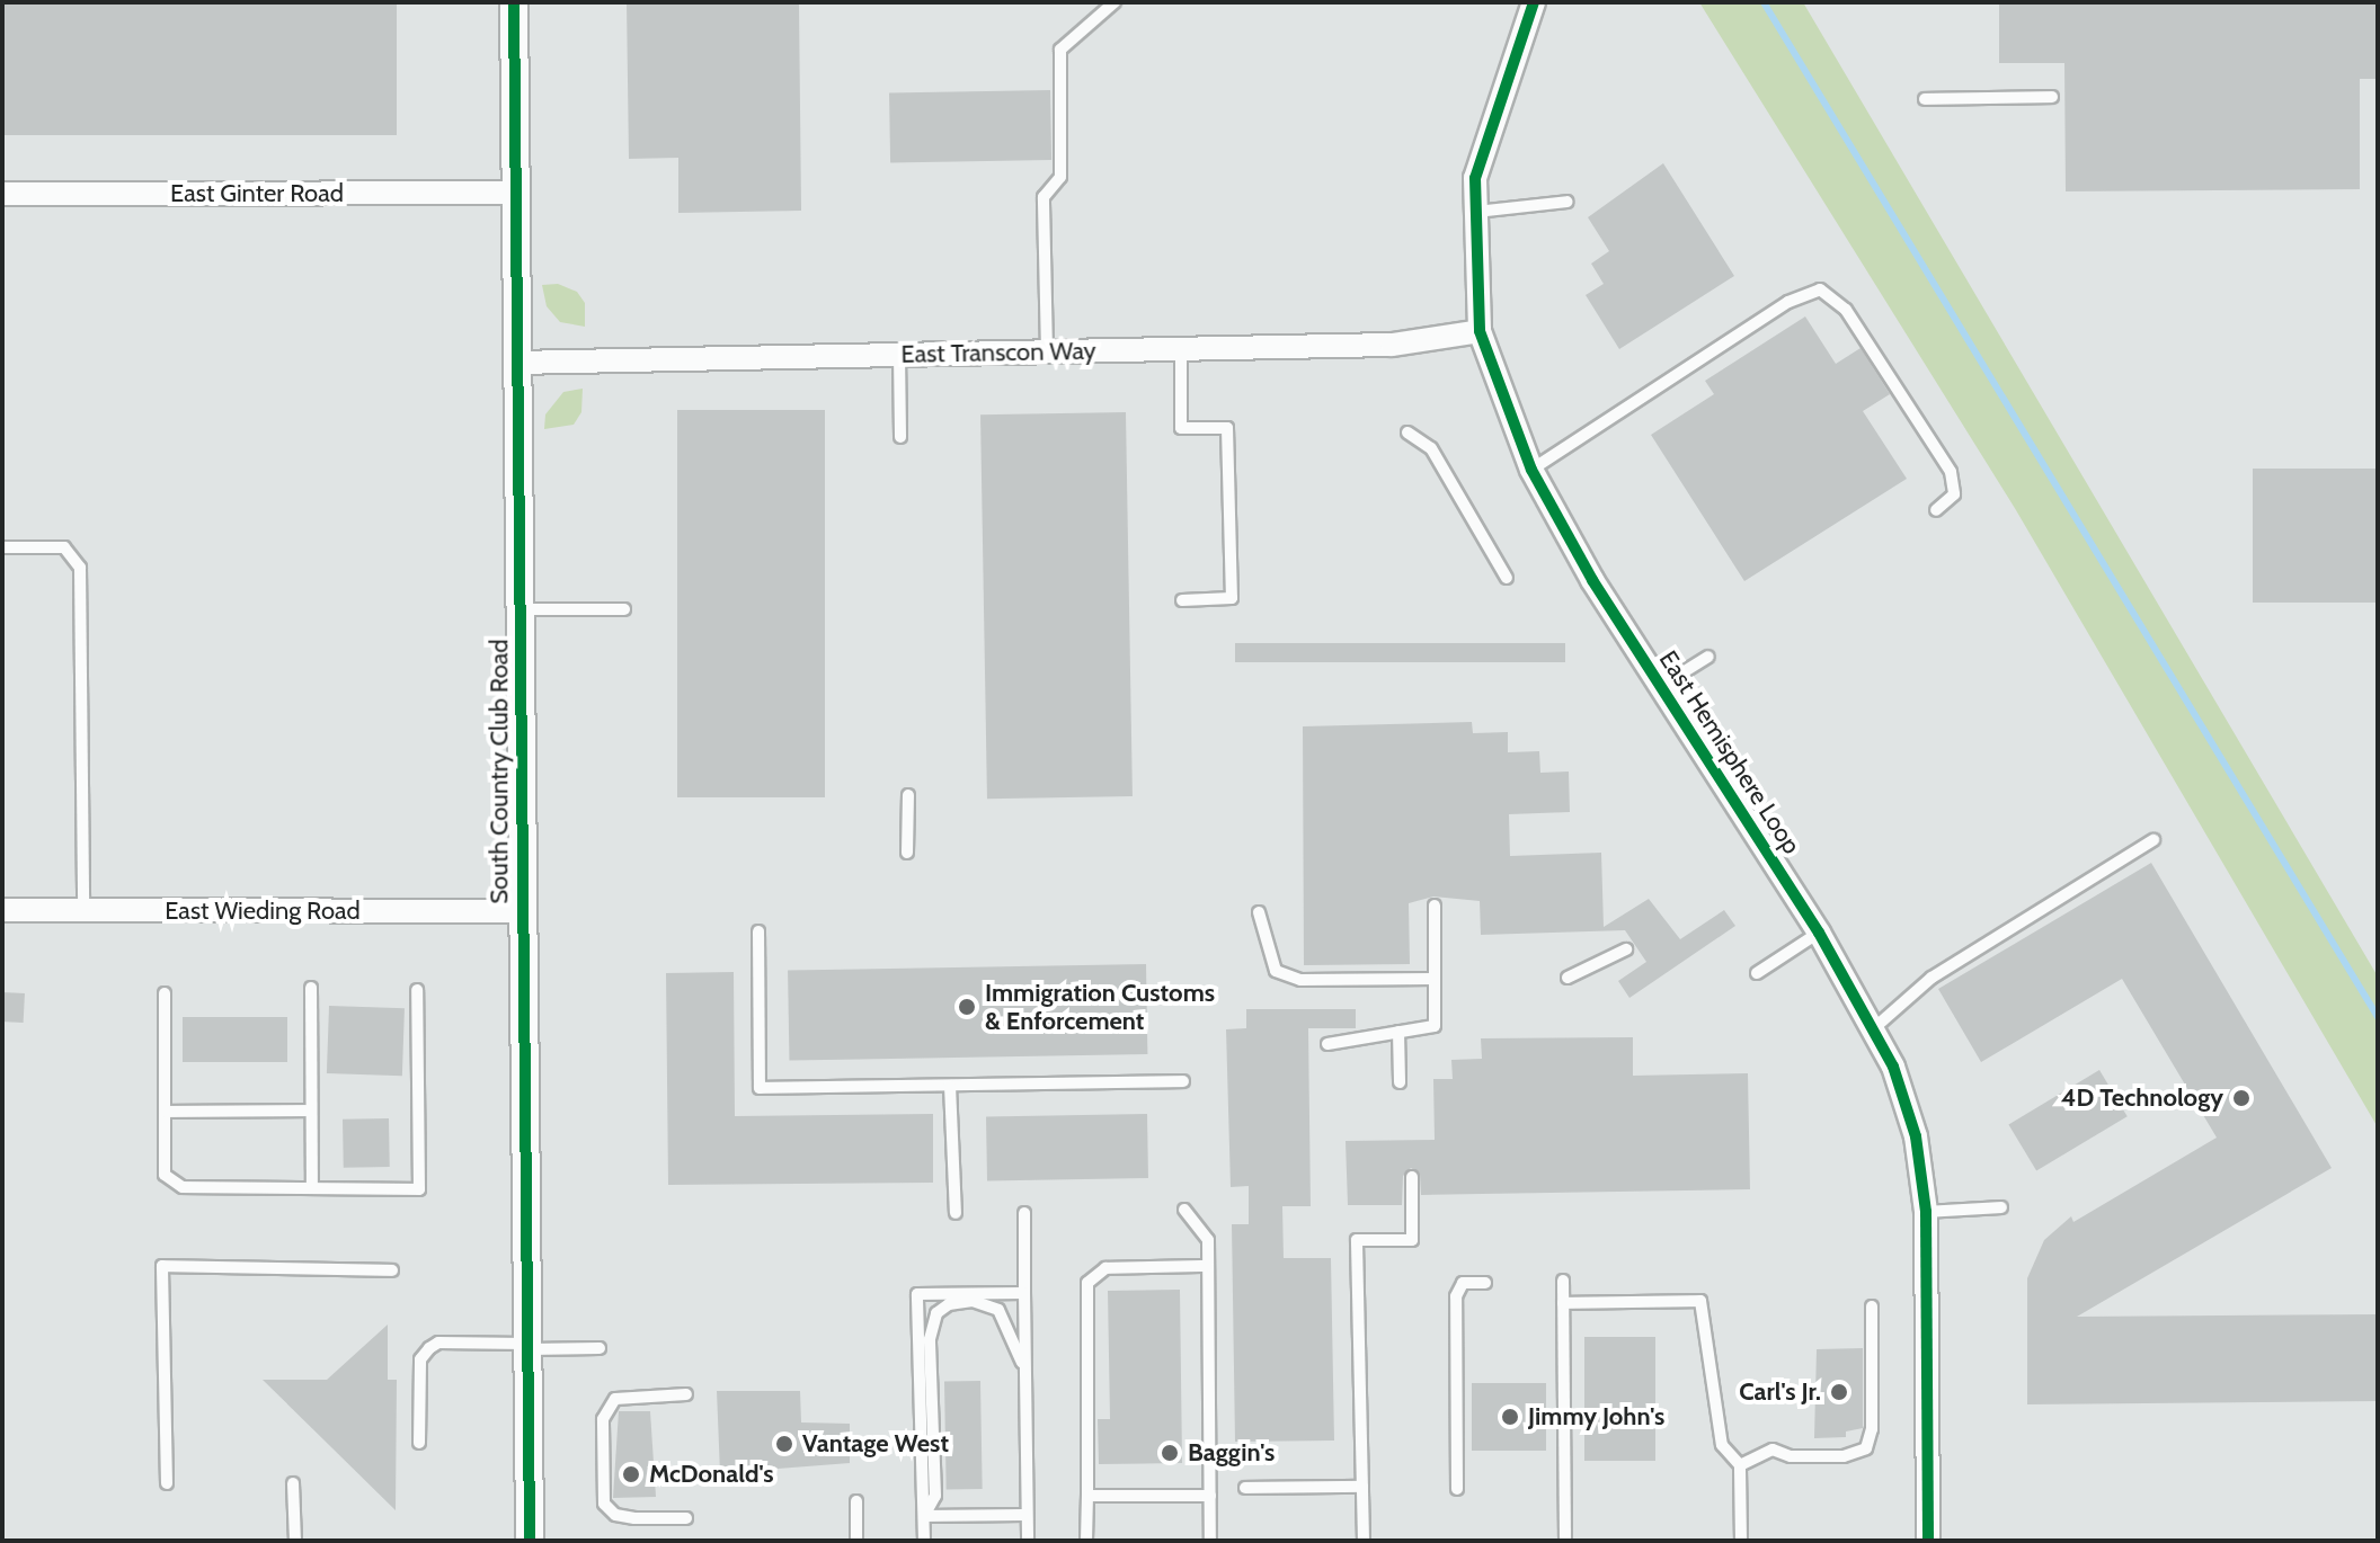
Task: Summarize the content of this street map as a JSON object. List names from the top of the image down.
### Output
{
  "streets": {
    "street": [
      "East Ginter Road",
      "East Transcon Way",
      "East Hemisphere Loop",
      "South Country Club Road",
      "East Wieding Road"
    ]
  },
  "crossings": [
    ["East Ginter Road", "South Country Club Road"],
    ["East Transcon Way", "East Hemisphere Loop"],
    ["East Transcon Way", "South Country Club Road"],
    ["South Country Club Road", "East Wieding Road"]
  ],
  "places": [
    "Immigration Customs & Enforcement",
    "4D Technology",
    "Carl's Jr.",
    "Jimmy John's",
    "Vantage West",
    "Baggin's",
    "McDonald's"
  ]
}
